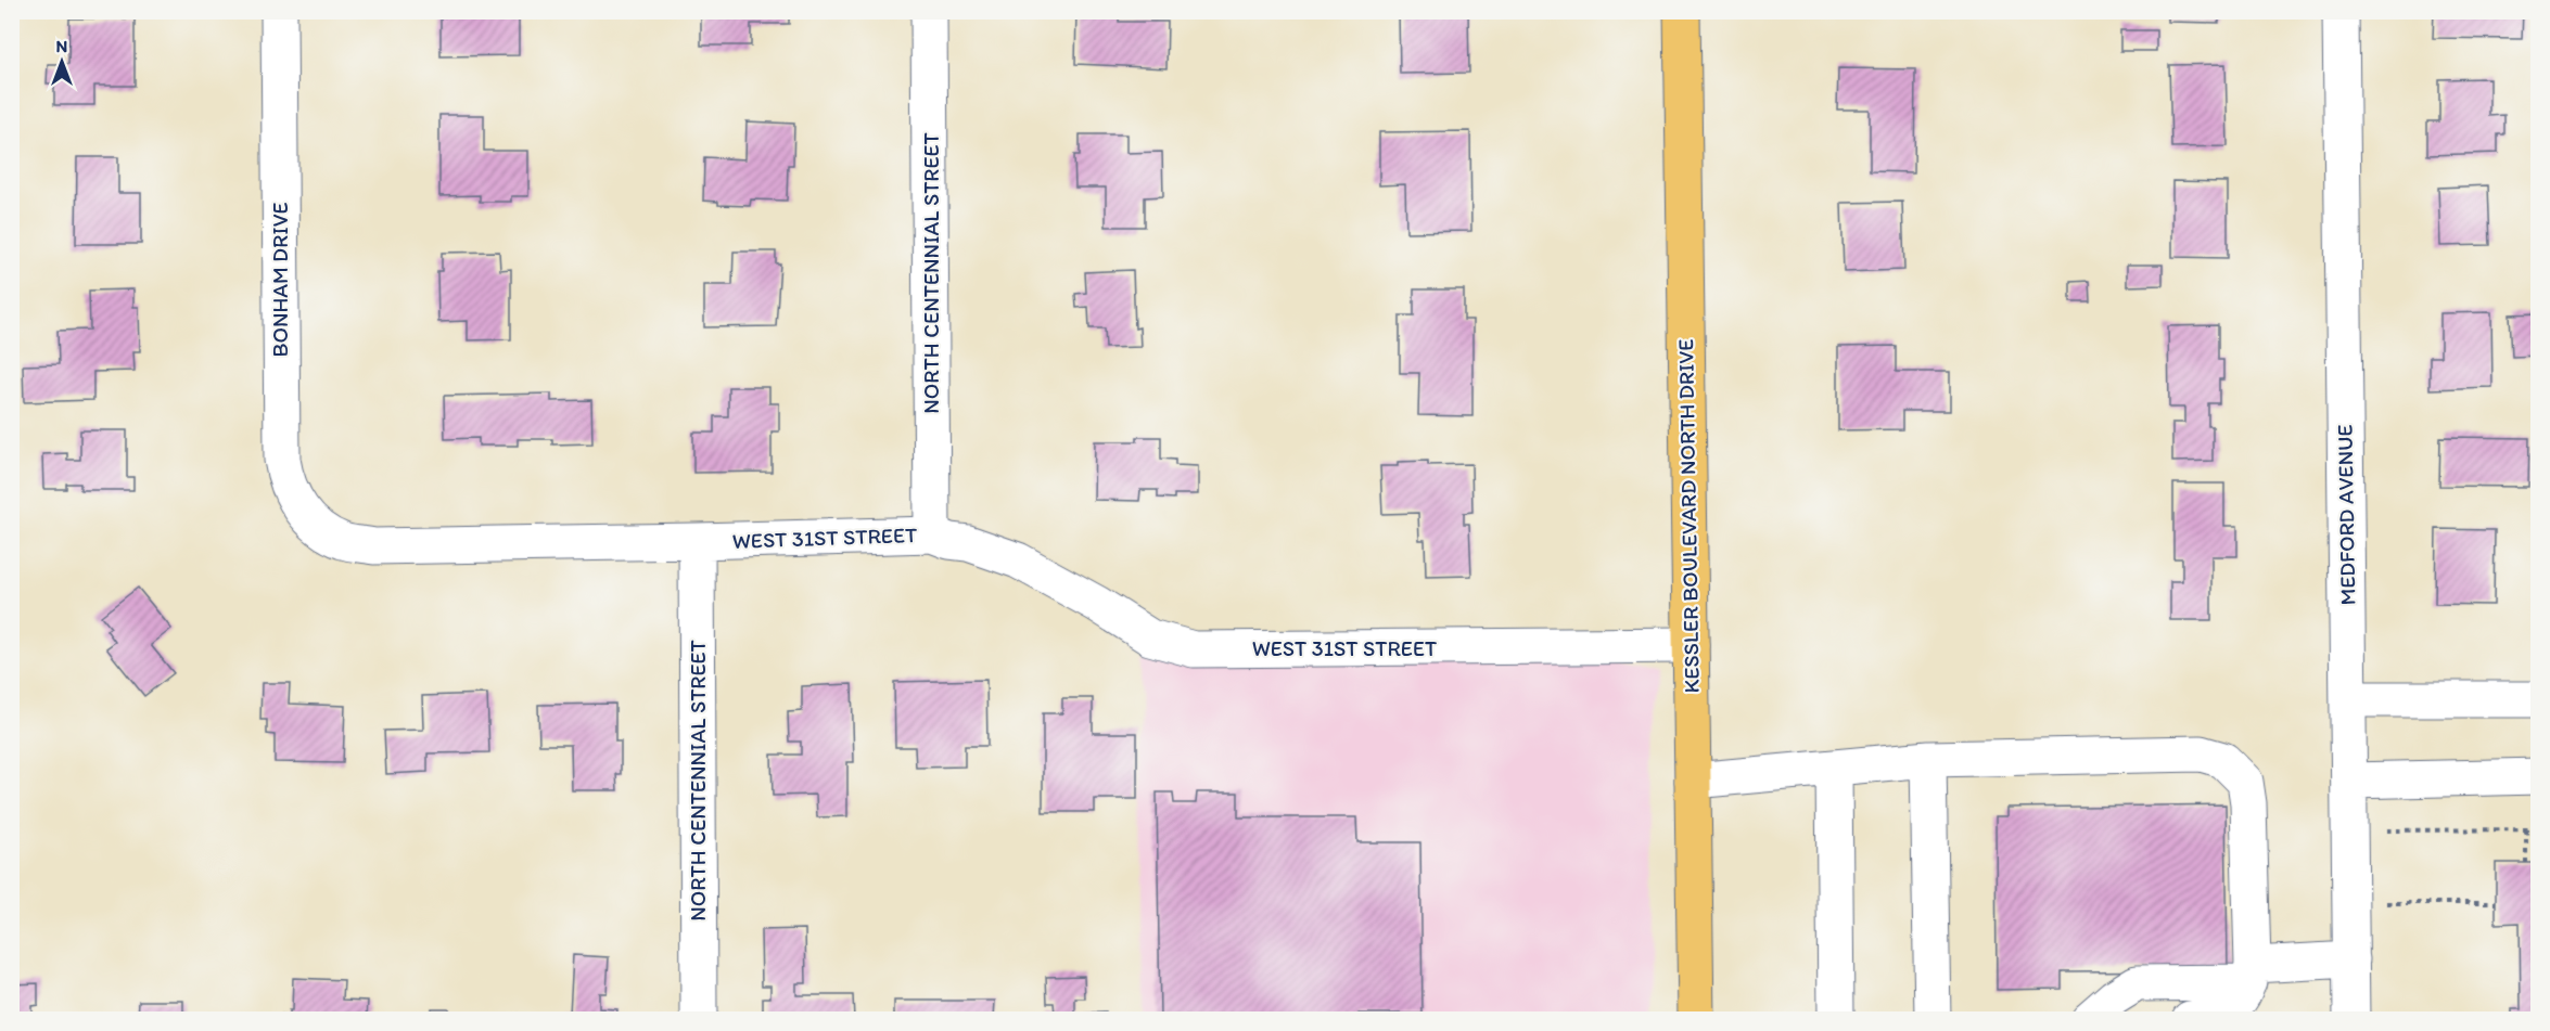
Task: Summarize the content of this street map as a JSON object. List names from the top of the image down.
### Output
{
  "streets": {
    "main road": ["KESSLER BOULEVARD NORTH DRIVE"],
    "street": [
      "NORTH CENTENNIAL STREET",
      "BONHAM DRIVE",
      "MEDFORD AVENUE",
      "WEST 31ST STREET"
    ]
  },
  "crossings": [
    ["NORTH CENTENNIAL STREET", "WEST 31ST STREET"],
    ["BONHAM DRIVE", "WEST 31ST STREET"],
    ["KESSLER BOULEVARD NORTH DRIVE", "WEST 31ST STREET"]
  ],
  "north": "top"
}
